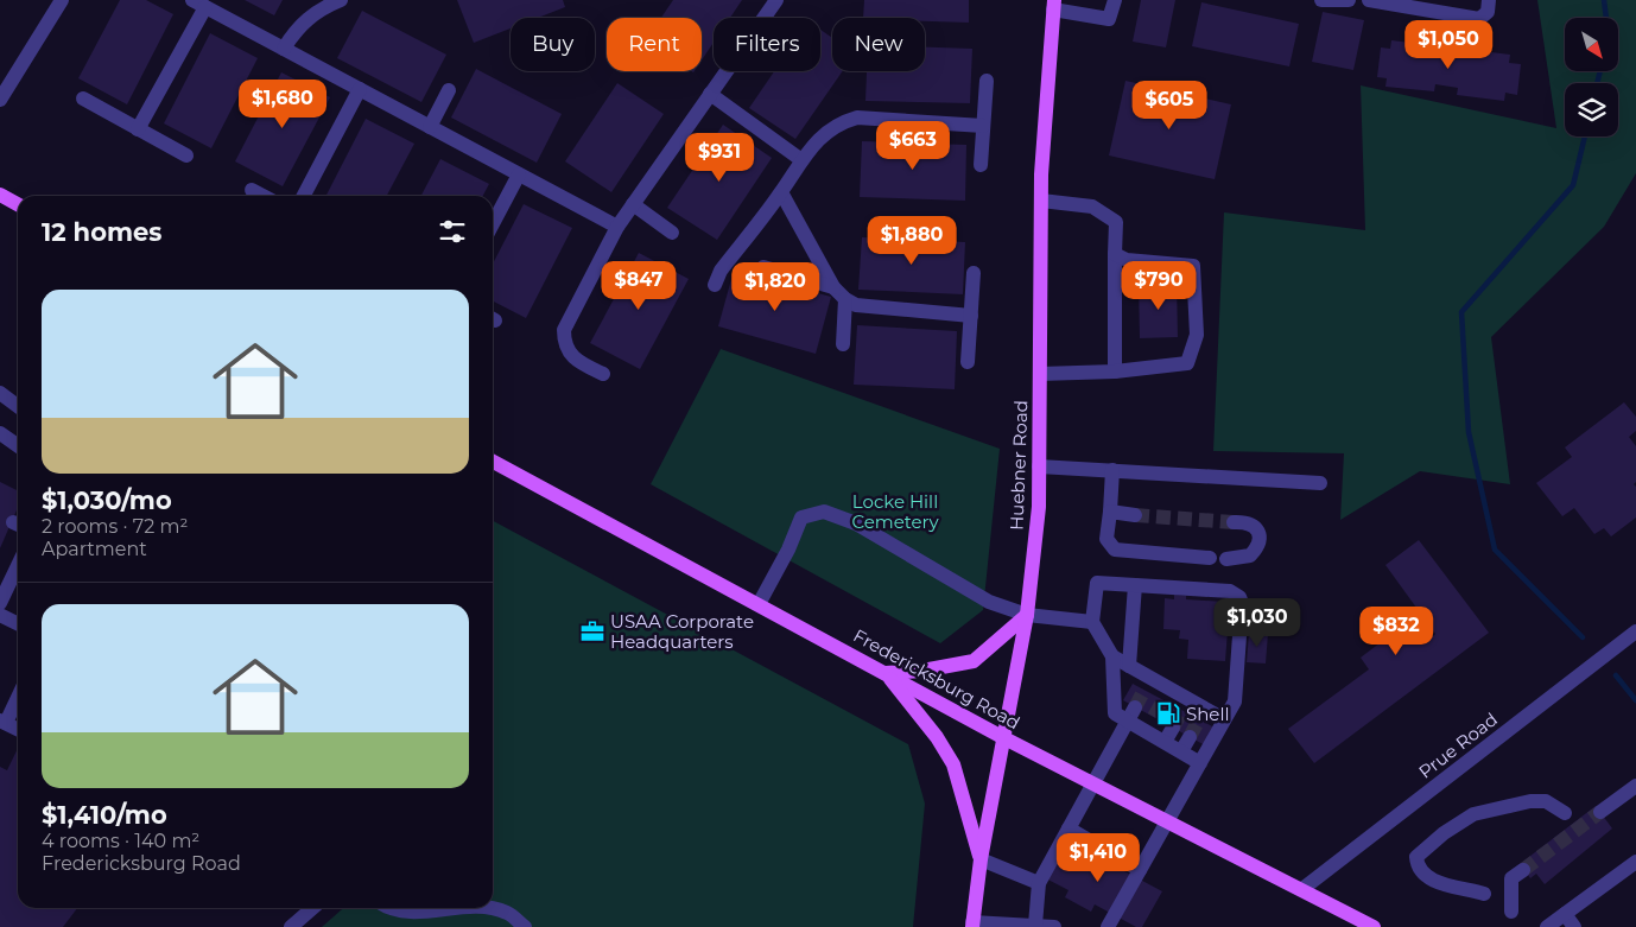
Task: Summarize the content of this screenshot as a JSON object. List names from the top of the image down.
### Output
{
  "streets": {
    "main road": ["Huebner Road", "Fredericksburg Road"],
    "street": ["Prue Road"]
  },
  "crossings": [
    ["Huebner Road", "Fredericksburg Road"],
    ["Fredericksburg Road", "Prue Road"]
  ],
  "parks": ["Locke Hill Cemetery"],
  "places": {
    "office": ["USAA Corporate Headquarters"],
    "fuel station": ["Shell"]
  },
  "north": "bottom right",
  "page": {
    "chip": [
      "Buy",
      "Rent",
      "Filters",
      "New"
    ],
    "price": [
      "$1,050",
      "$1,680",
      "$605",
      "$663",
      "$931",
      "$1,880",
      "$847",
      "$790",
      "$1,820",
      "$1,030",
      "$832",
      "$1,410"
    ],
    "heading": "12 homes",
    "list": [
      {
        "name": "$1,030/mo",
        "note": "2 rooms · 72 m² · Apartment"
      },
      {
        "name": "$1,410/mo",
        "note": "4 rooms · 140 m² · Fredericksburg Road"
      }
    ]
  }
}
